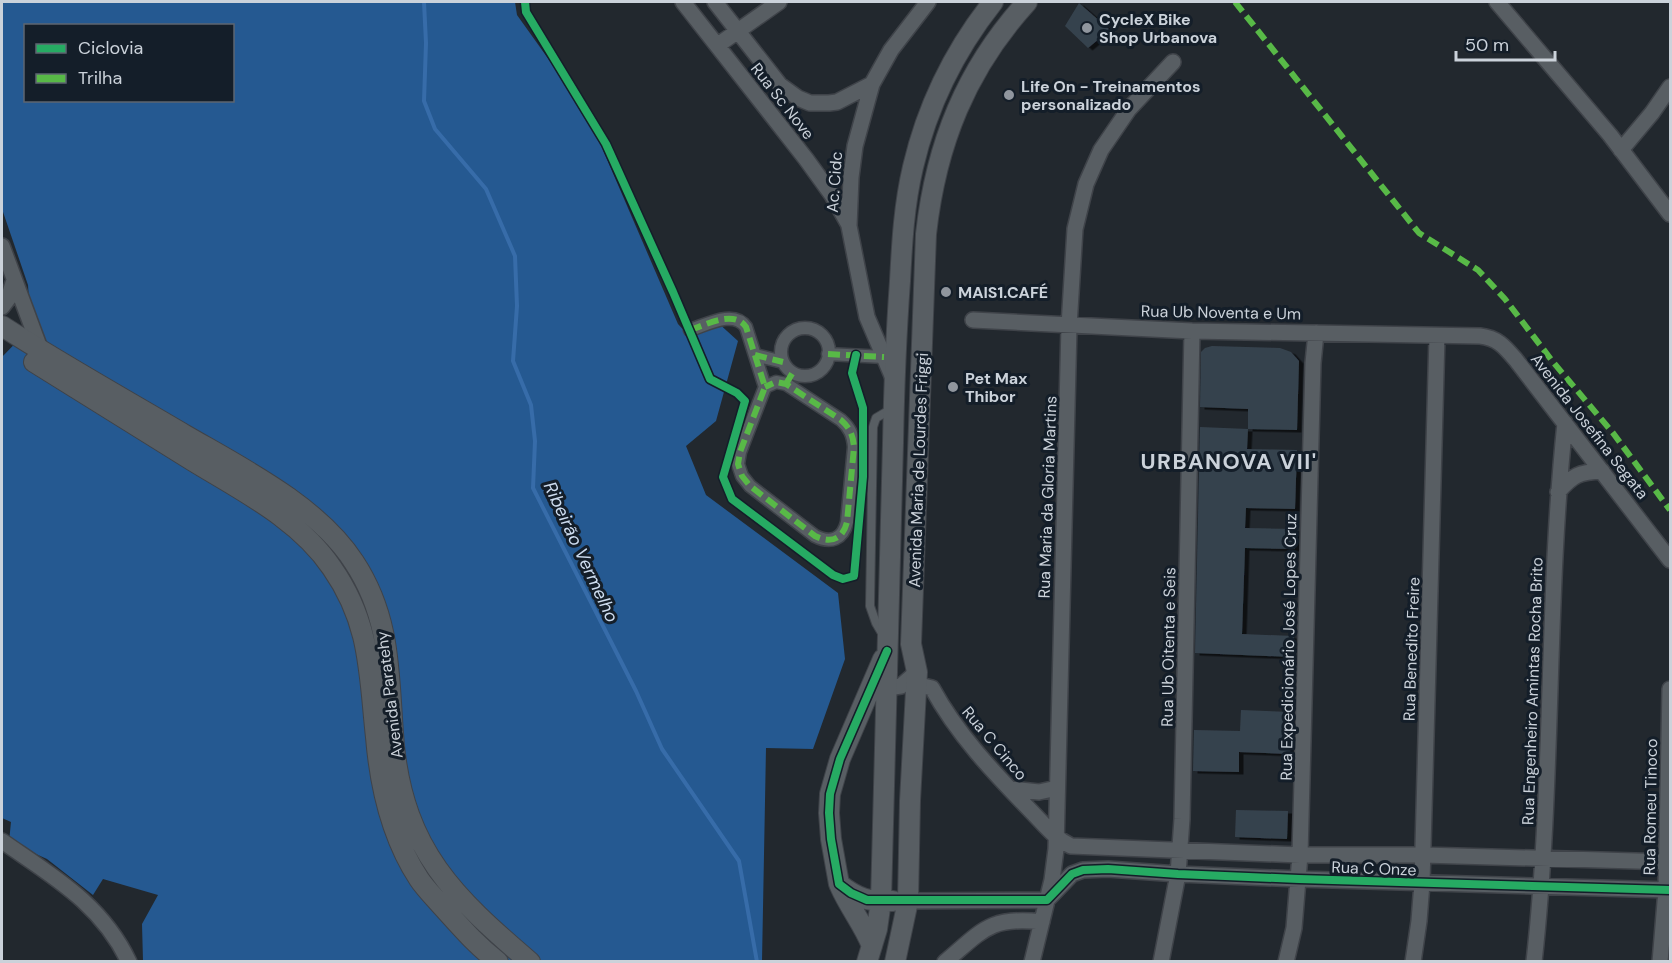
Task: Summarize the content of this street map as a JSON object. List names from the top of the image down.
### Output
{
  "streets": {
    "street": [
      "Rua Sc Nove",
      "Ac. Cidc",
      "Rua Ub Noventa e Um",
      "Avenida Josefina Segata",
      "Avenida Maria de Lourdes Friggi",
      "Rua Maria da Gloria Martins",
      "Rua Ub Oitenta e Seis",
      "Rua Expedicionário José Lopes Cruz",
      "Rua Benedito Freire",
      "Rua Engenheiro Amintas Rocha Brito",
      "Avenida Paratehy",
      "Rua C Cinco",
      "Rua Romeu Tinoco",
      "Rua C Onze"
    ]
  },
  "crossings": [
    ["Rua Sc Nove", "Ac. Cidc"],
    ["Ac. Cidc", "Avenida Maria de Lourdes Friggi"],
    ["Rua Ub Noventa e Um", "Avenida Josefina Segata"],
    ["Rua Ub Noventa e Um", "Rua Maria da Gloria Martins"],
    ["Rua Ub Noventa e Um", "Rua Ub Oitenta e Seis"],
    ["Rua Ub Noventa e Um", "Rua Expedicionário José Lopes Cruz"],
    ["Rua Ub Noventa e Um", "Rua Benedito Freire"],
    ["Avenida Josefina Segata", "Rua Engenheiro Amintas Rocha Brito"],
    ["Avenida Maria de Lourdes Friggi", "Rua C Cinco"],
    ["Rua Maria da Gloria Martins", "Rua C Cinco"],
    ["Rua Maria da Gloria Martins", "Rua C Onze"],
    ["Rua Ub Oitenta e Seis", "Rua C Onze"],
    ["Rua Expedicionário José Lopes Cruz", "Rua C Onze"],
    ["Rua Benedito Freire", "Rua C Onze"],
    ["Rua Engenheiro Amintas Rocha Brito", "Rua C Onze"],
    ["Rua C Cinco", "Rua C Onze"],
    ["Rua Romeu Tinoco", "Rua C Onze"]
  ],
  "districts": ["URBANOVA VII'"],
  "water": ["Ribeirão Vermelho"],
  "places": [
    "CycleX Bike Shop Urbanova",
    "Life On - Treinamentos personalizado",
    "MAIS1.CAFÉ",
    "Pet Max Thibor"
  ],
  "legend": ["Ciclovia", "Trilha"],
  "scale_bar": "50 m"
}
